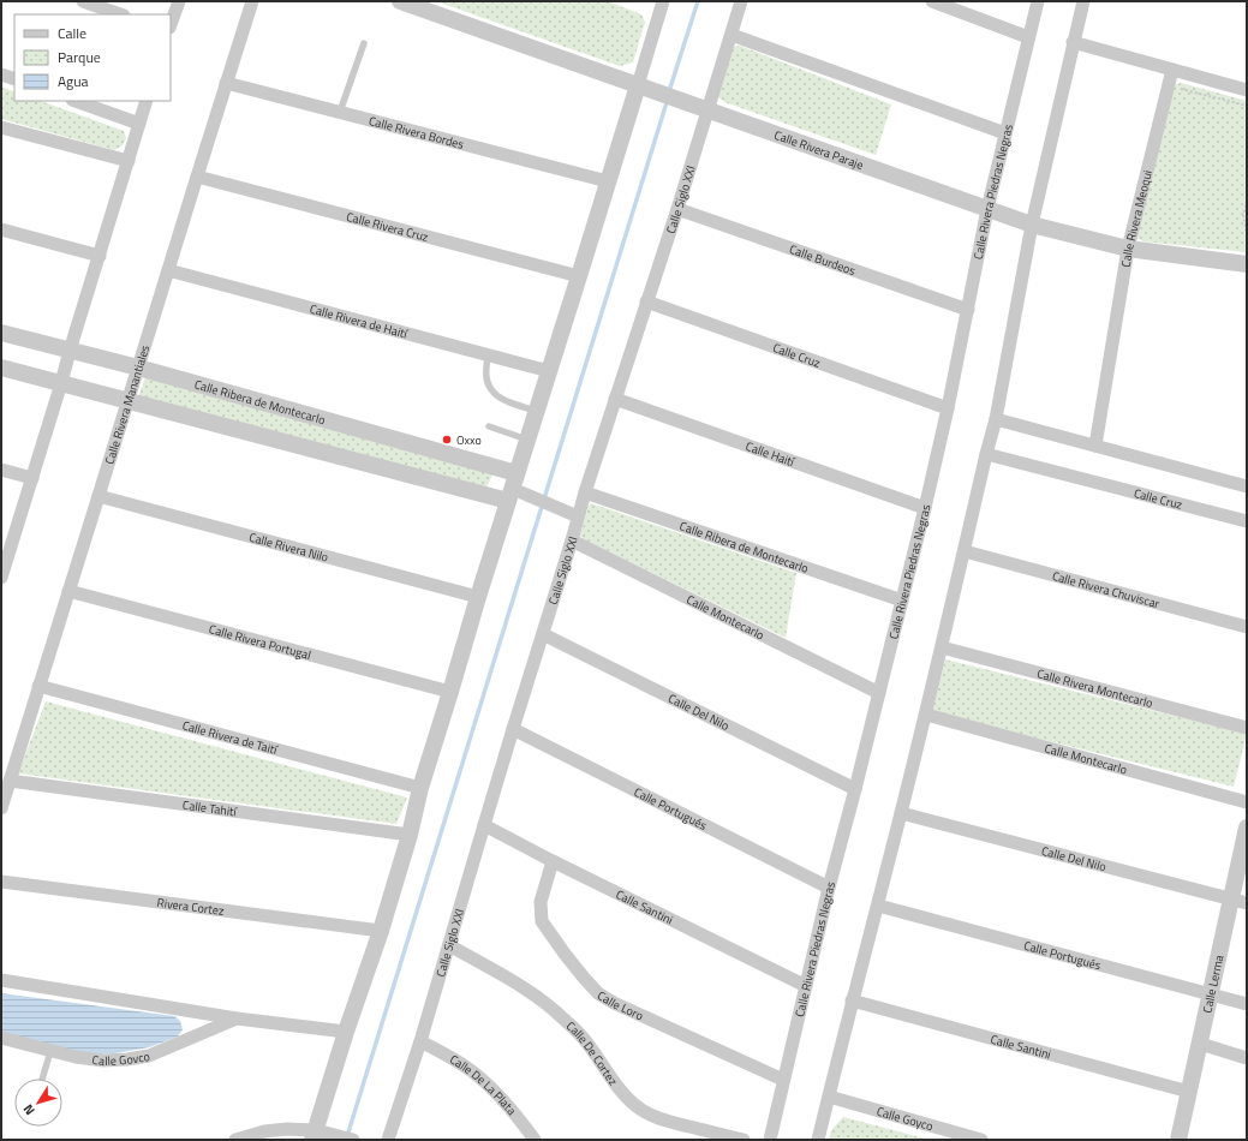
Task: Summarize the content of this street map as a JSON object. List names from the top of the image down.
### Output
{
  "streets": {
    "street": [
      "Calle Rivera Bordes",
      "Calle Rivera Paraje",
      "Calle Rivera Piedras Negras",
      "Calle Siglo XXI",
      "Calle Rivera Meoqui",
      "Calle Rivera Cruz",
      "Calle Burdeos",
      "Calle Rivera de Haití",
      "Calle Cruz",
      "Calle Ribera de Montecarlo",
      "Calle Rivera Manantiales",
      "Calle Haití",
      "Calle Rivera Nilo",
      "Calle Rivera Chuviscar",
      "Calle Montecarlo",
      "Calle Rivera Portugal",
      "Calle Rivera Montecarlo",
      "Calle Del Nilo",
      "Calle Rivera de Taití",
      "Calle Tahití",
      "Calle Portugués",
      "Rivera Cortez",
      "Calle Santini",
      "Calle Lerma",
      "Calle Loro",
      "Calle De Cortez",
      "Calle Govco",
      "Calle De La Plata",
      "Calle Goyco"
    ]
  },
  "crossings": [
    ["Calle Rivera Bordes", "Calle Rivera Manantiales"],
    ["Calle Rivera Paraje", "Calle Rivera Piedras Negras"],
    ["Calle Rivera Paraje", "Calle Siglo XXI"],
    ["Calle Rivera Paraje", "Calle Rivera Meoqui"],
    ["Calle Rivera Piedras Negras", "Calle Burdeos"],
    ["Calle Rivera Piedras Negras", "Calle Cruz"],
    ["Calle Rivera Piedras Negras", "Calle Ribera de Montecarlo"],
    ["Calle Rivera Piedras Negras", "Calle Haití"],
    ["Calle Rivera Piedras Negras", "Calle Montecarlo"],
    ["Calle Rivera Piedras Negras", "Calle Del Nilo"],
    ["Calle Rivera Piedras Negras", "Calle Portugués"],
    ["Calle Rivera Piedras Negras", "Calle Santini"],
    ["Calle Rivera Piedras Negras", "Calle Loro"],
    ["Calle Siglo XXI", "Calle Burdeos"],
    ["Calle Siglo XXI", "Calle Cruz"],
    ["Calle Siglo XXI", "Calle Ribera de Montecarlo"],
    ["Calle Siglo XXI", "Calle Haití"],
    ["Calle Siglo XXI", "Calle Montecarlo"],
    ["Calle Siglo XXI", "Calle Del Nilo"],
    ["Calle Siglo XXI", "Calle Portugués"],
    ["Calle Siglo XXI", "Calle Santini"],
    ["Calle Siglo XXI", "Calle De Cortez"],
    ["Calle Siglo XXI", "Calle De La Plata"],
    ["Calle Rivera Cruz", "Calle Rivera Manantiales"],
    ["Calle Rivera de Haití", "Calle Rivera Manantiales"],
    ["Calle Ribera de Montecarlo", "Calle Rivera Manantiales"],
    ["Calle Rivera Manantiales", "Calle Rivera Nilo"],
    ["Calle Rivera Manantiales", "Calle Rivera Portugal"],
    ["Calle Rivera Manantiales", "Calle Rivera de Taití"],
    ["Calle Rivera Manantiales", "Calle Tahití"],
    ["Calle Del Nilo", "Calle Lerma"],
    ["Calle Portugués", "Calle Lerma"],
    ["Calle Santini", "Calle Lerma"],
    ["Calle Santini", "Calle Loro"]
  ],
  "places": ["Oxxo"],
  "legend": ["Calle", "Parque", "Agua"],
  "north": "bottom left"
}
